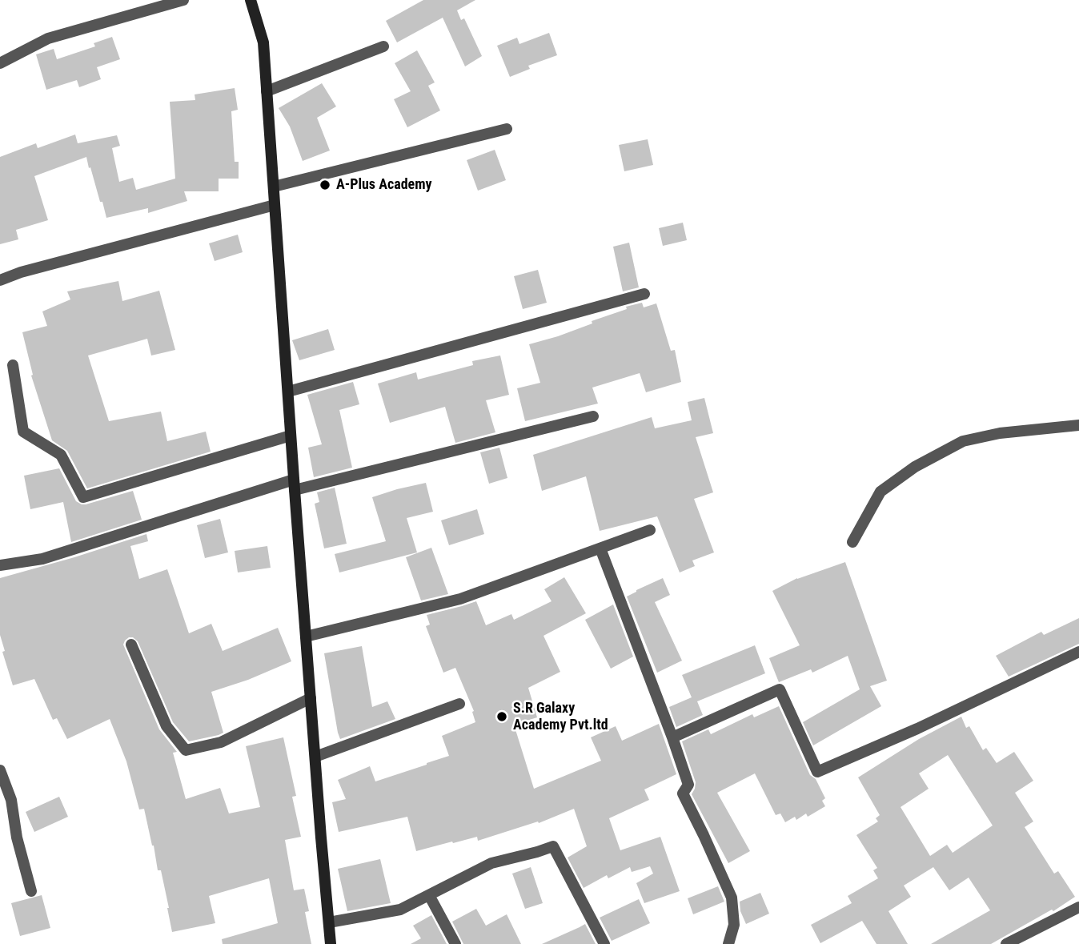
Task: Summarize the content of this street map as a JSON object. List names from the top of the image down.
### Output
{
  "places": ["A-Plus Academy", "S.R Galaxy Academy Pvt.ltd"]
}
